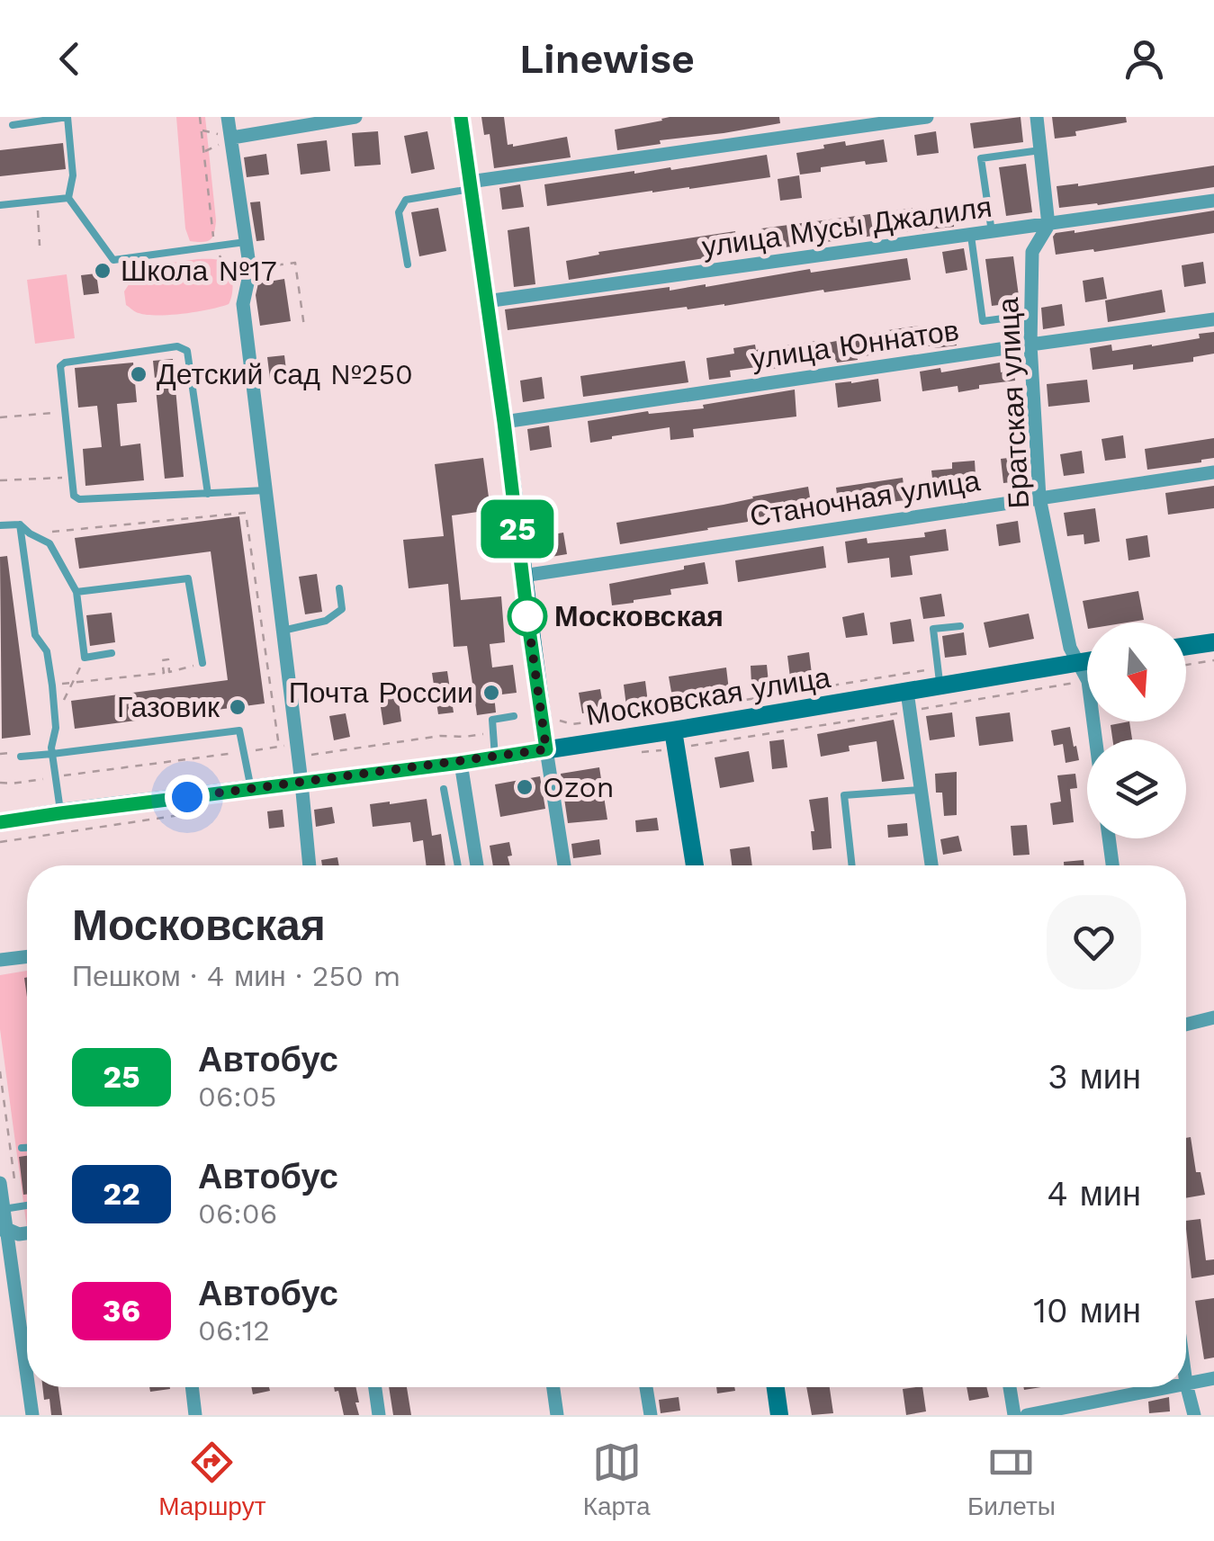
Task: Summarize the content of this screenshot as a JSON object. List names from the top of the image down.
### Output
{
  "streets": {
    "street": [
      "улица Мусы Джалиля",
      "улица Юннатов",
      "Братская улица",
      "Станочная улица",
      "Московская улица"
    ]
  },
  "crossings": [
    ["улица Мусы Джалиля", "Братская улица"],
    ["улица Юннатов", "Братская улица"],
    ["Братская улица", "Станочная улица"],
    ["Братская улица", "Московская улица"]
  ],
  "places": [
    "Школа №17",
    "Детский сад №250",
    "Московская",
    "Почта России",
    "Газовик",
    "Ozon"
  ],
  "lines": ["bus line 25"],
  "north": "bottom",
  "page": {
    "header": "Linewise",
    "on_map": "25",
    "heading": ["Московская", "Пешком · 4 мин · 250 m"],
    "list": [
      {
        "mark": "25",
        "name": "Автобус",
        "note": "06:05",
        "value": "3 мин"
      },
      {
        "mark": "22",
        "name": "Автобус",
        "note": "06:06",
        "value": "4 мин"
      },
      {
        "mark": "36",
        "name": "Автобус",
        "note": "06:12",
        "value": "10 мин"
      }
    ],
    "tabs": ["Маршрут", "Карта", "Билеты"]
  }
}
